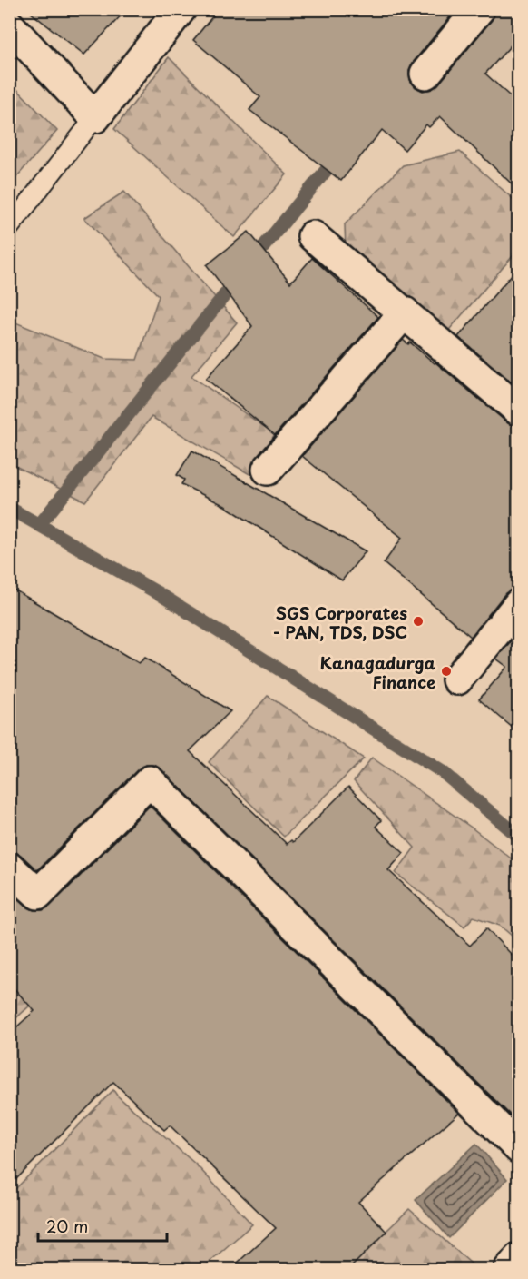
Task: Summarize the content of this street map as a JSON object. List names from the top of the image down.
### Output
{
  "places": ["SGS Corporates - PAN, TDS, DSC", "Kanagadurga Finance"],
  "scale_bar": "20 m"
}
